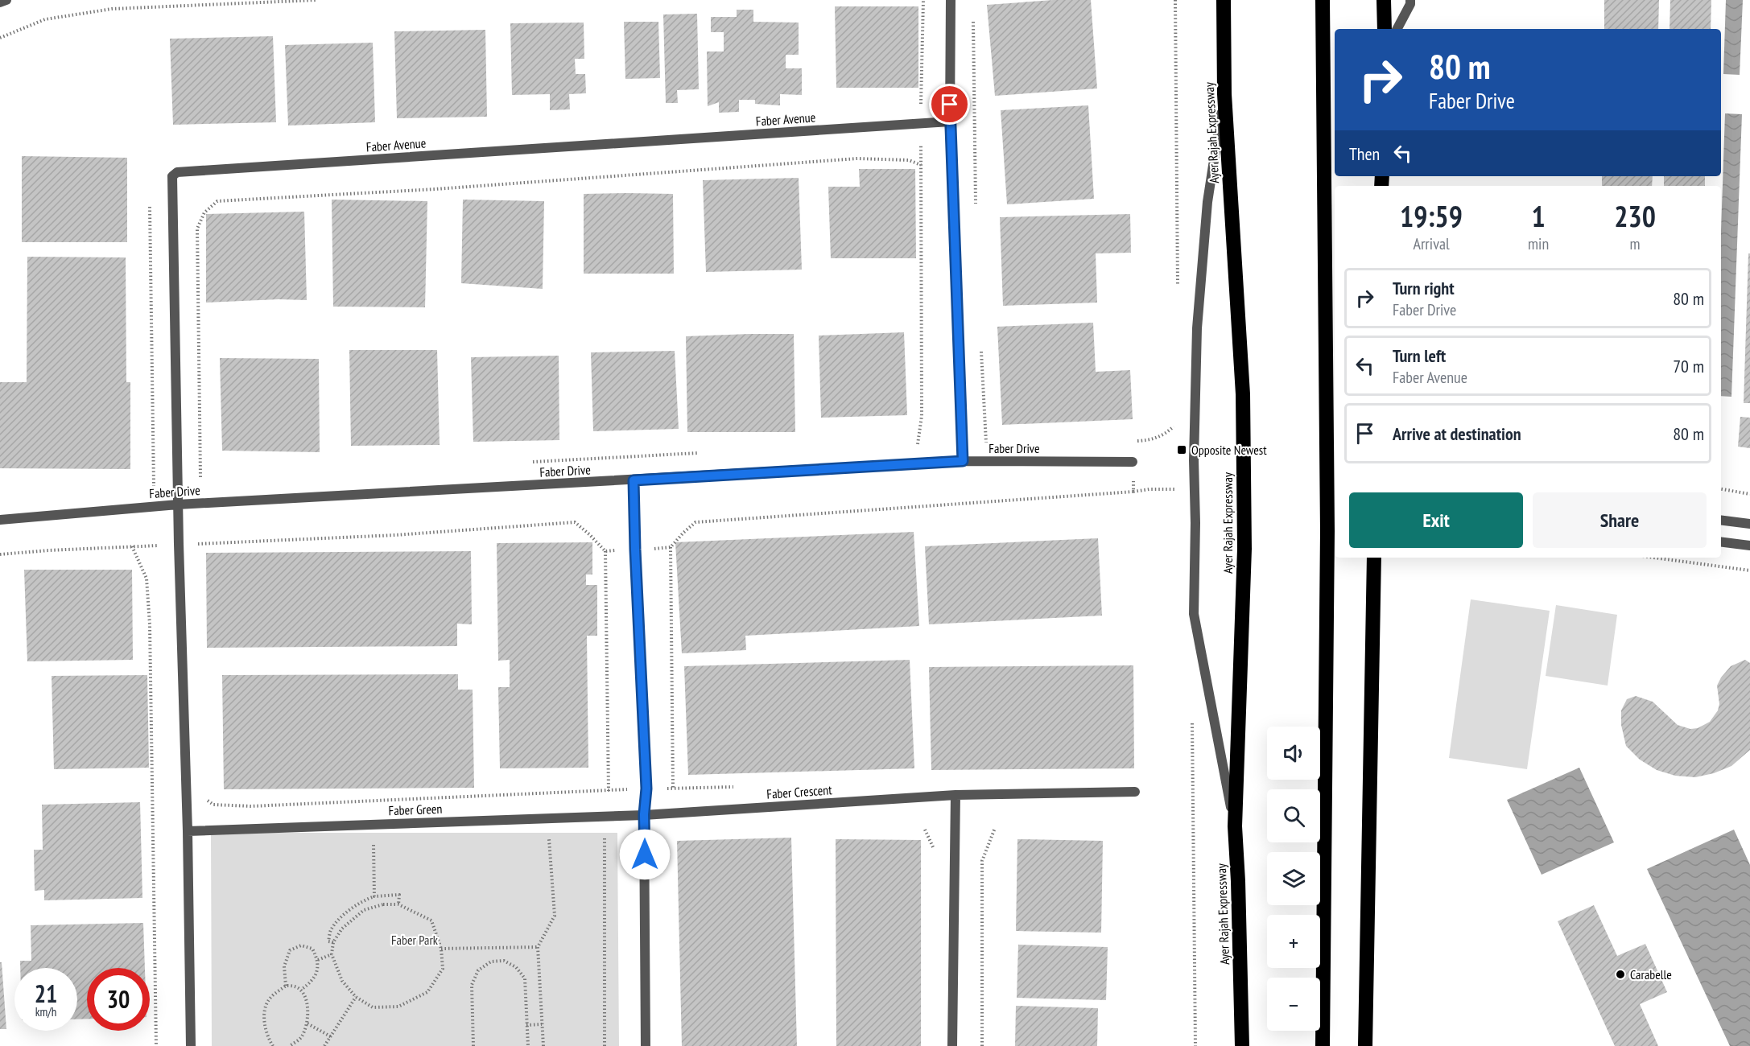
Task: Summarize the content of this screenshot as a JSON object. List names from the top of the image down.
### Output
{
  "streets": {
    "highway": ["Ayer Rajah Expressway"],
    "street": [
      "Faber Avenue",
      "Faber Drive",
      "Faber Crescent",
      "Faber Green"
    ]
  },
  "crossings": [
    ["Faber Avenue", "Faber Drive"],
    ["Faber Crescent", "Faber Green"]
  ],
  "parks": ["Faber Park"],
  "places": {
    "transit": ["Opposite Newest"],
    "other": ["Carabelle"]
  },
  "page": {
    "turn": ["80 m", "Faber Drive"],
    "then": "Then",
    "eta": [
      "19:59",
      "Arrival",
      "1",
      "min",
      "230",
      "m"
    ],
    "list": [
      {
        "name": "Turn right",
        "note": "Faber Drive",
        "value": "80 m"
      },
      {
        "name": "Turn left",
        "note": "Faber Avenue",
        "value": "70 m"
      },
      {
        "name": "Arrive at destination",
        "value": "80 m"
      }
    ],
    "buttons": ["Exit", "Share"],
    "map_buttons": ["+", "−"],
    "speed": "21 km/h",
    "limit": "30"
  }
}
